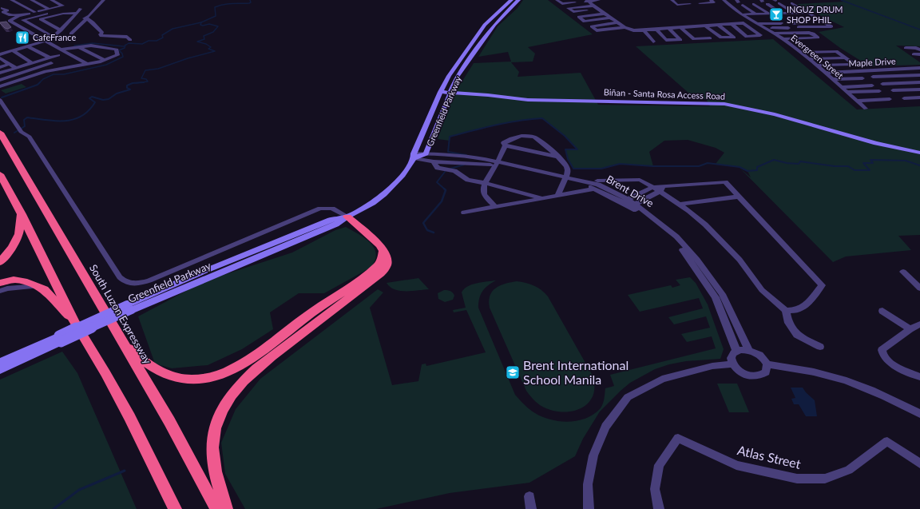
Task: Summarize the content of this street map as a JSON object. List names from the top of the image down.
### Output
{
  "streets": {
    "highway": ["South Luzon Expressway"],
    "main road": ["Biñan - Santa Rosa Access Road", "Greenfield Parkway"],
    "street": [
      "Evergreen Street",
      "Maple Drive",
      "Brent Drive",
      "Atlas Street"
    ]
  },
  "crossings": [
    ["Evergreen Street", "Maple Drive"],
    ["Biñan - Santa Rosa Access Road", "Greenfield Parkway"],
    ["Greenfield Parkway", "Brent Drive"]
  ],
  "places": {
    "bar": ["INGUZ DRUM SHOP PHIL"],
    "restaurant": ["CafeFrance"],
    "school or university": ["Brent International School Manila"]
  }
}
